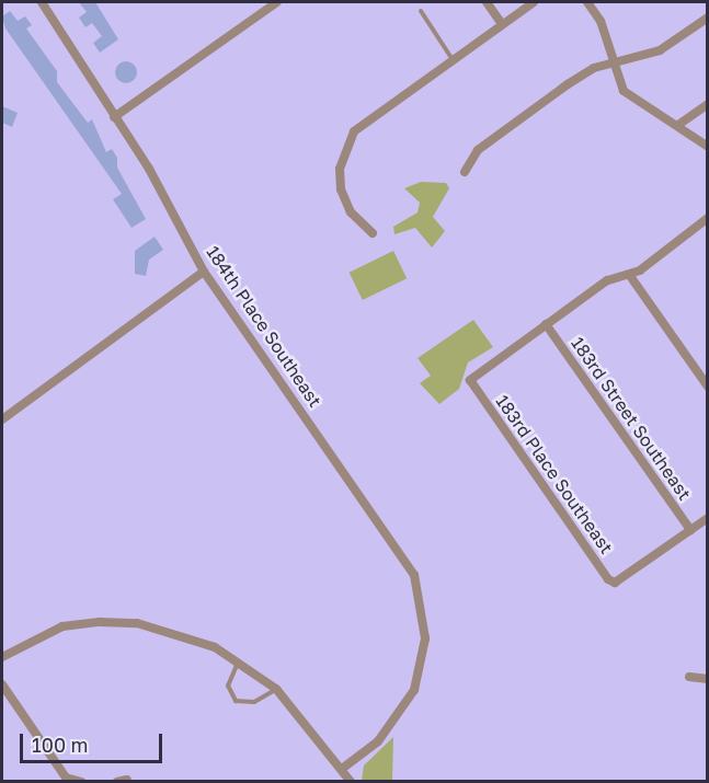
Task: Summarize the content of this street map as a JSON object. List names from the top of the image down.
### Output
{
  "streets": {
    "street": ["184th Place Southeast", "183rd Street Southeast", "183rd Place Southeast"]
  },
  "crossings": [
    ["183rd Street Southeast", "183rd Place Southeast"]
  ],
  "scale_bar": "100 m"
}
